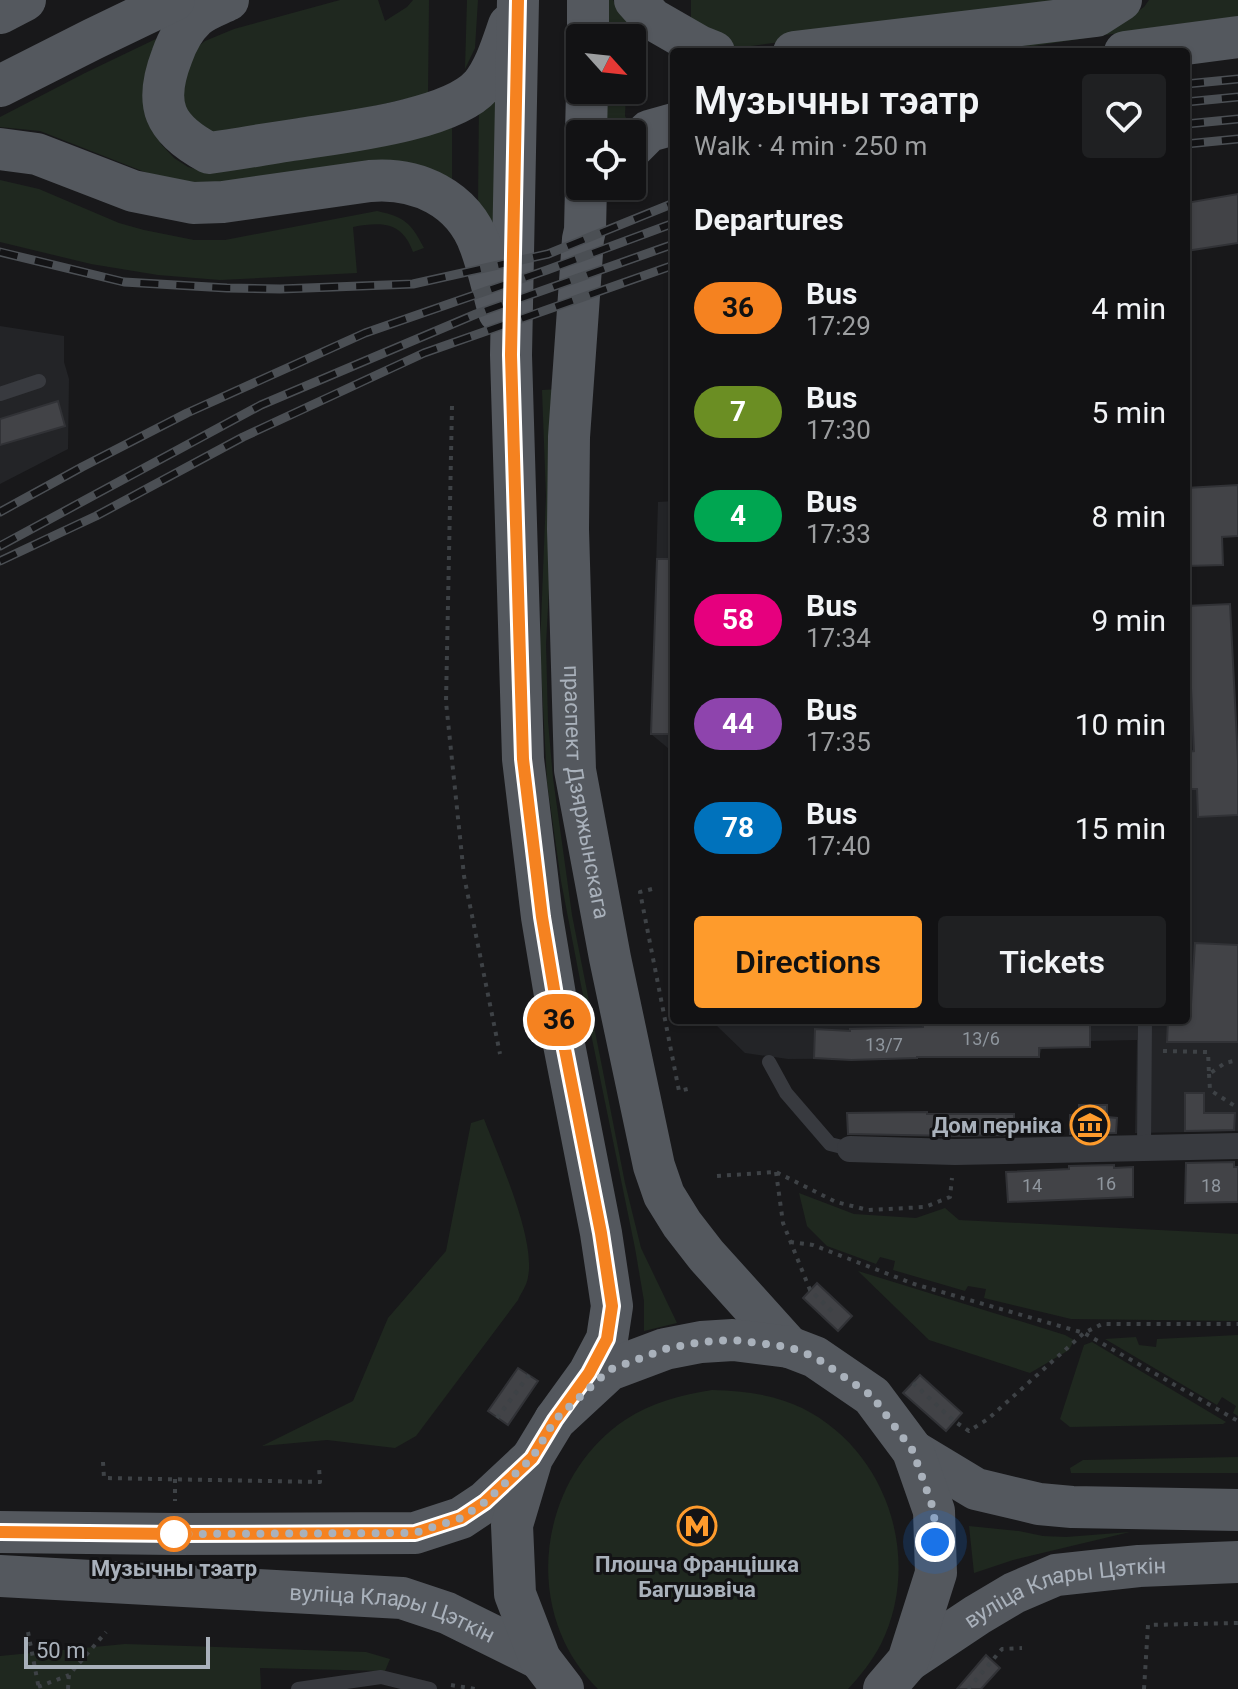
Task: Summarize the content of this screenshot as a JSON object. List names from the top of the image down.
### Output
{
  "streets": {
    "main road": ["праспект Дзяржынскага", "вуліца Клары Цэткін"]
  },
  "places": {
    "museum": ["Дом перніка"],
    "metro station": ["Плошча Францішка Багушэвіча"],
    "other": ["Музычны тэатр"]
  },
  "lines": ["bus line 36"],
  "house_numbers": [
    "13/6",
    "13/7",
    "16",
    "14",
    "18"
  ],
  "scale_bar": "50 m",
  "north": "bottom right",
  "page": {
    "on_map": "36",
    "heading": [
      ["Музычны тэатр", "Walk · 4 min · 250 m"],
      "Departures"
    ],
    "list": [
      {
        "mark": "36",
        "name": "Bus",
        "note": "17:29",
        "value": "4 min"
      },
      {
        "mark": "7",
        "name": "Bus",
        "note": "17:30",
        "value": "5 min"
      },
      {
        "mark": "4",
        "name": "Bus",
        "note": "17:33",
        "value": "8 min"
      },
      {
        "mark": "58",
        "name": "Bus",
        "note": "17:34",
        "value": "9 min"
      },
      {
        "mark": "44",
        "name": "Bus",
        "note": "17:35",
        "value": "10 min"
      },
      {
        "mark": "78",
        "name": "Bus",
        "note": "17:40",
        "value": "15 min"
      }
    ],
    "buttons": ["Directions", "Tickets"],
    "scale": "50 m"
  }
}
